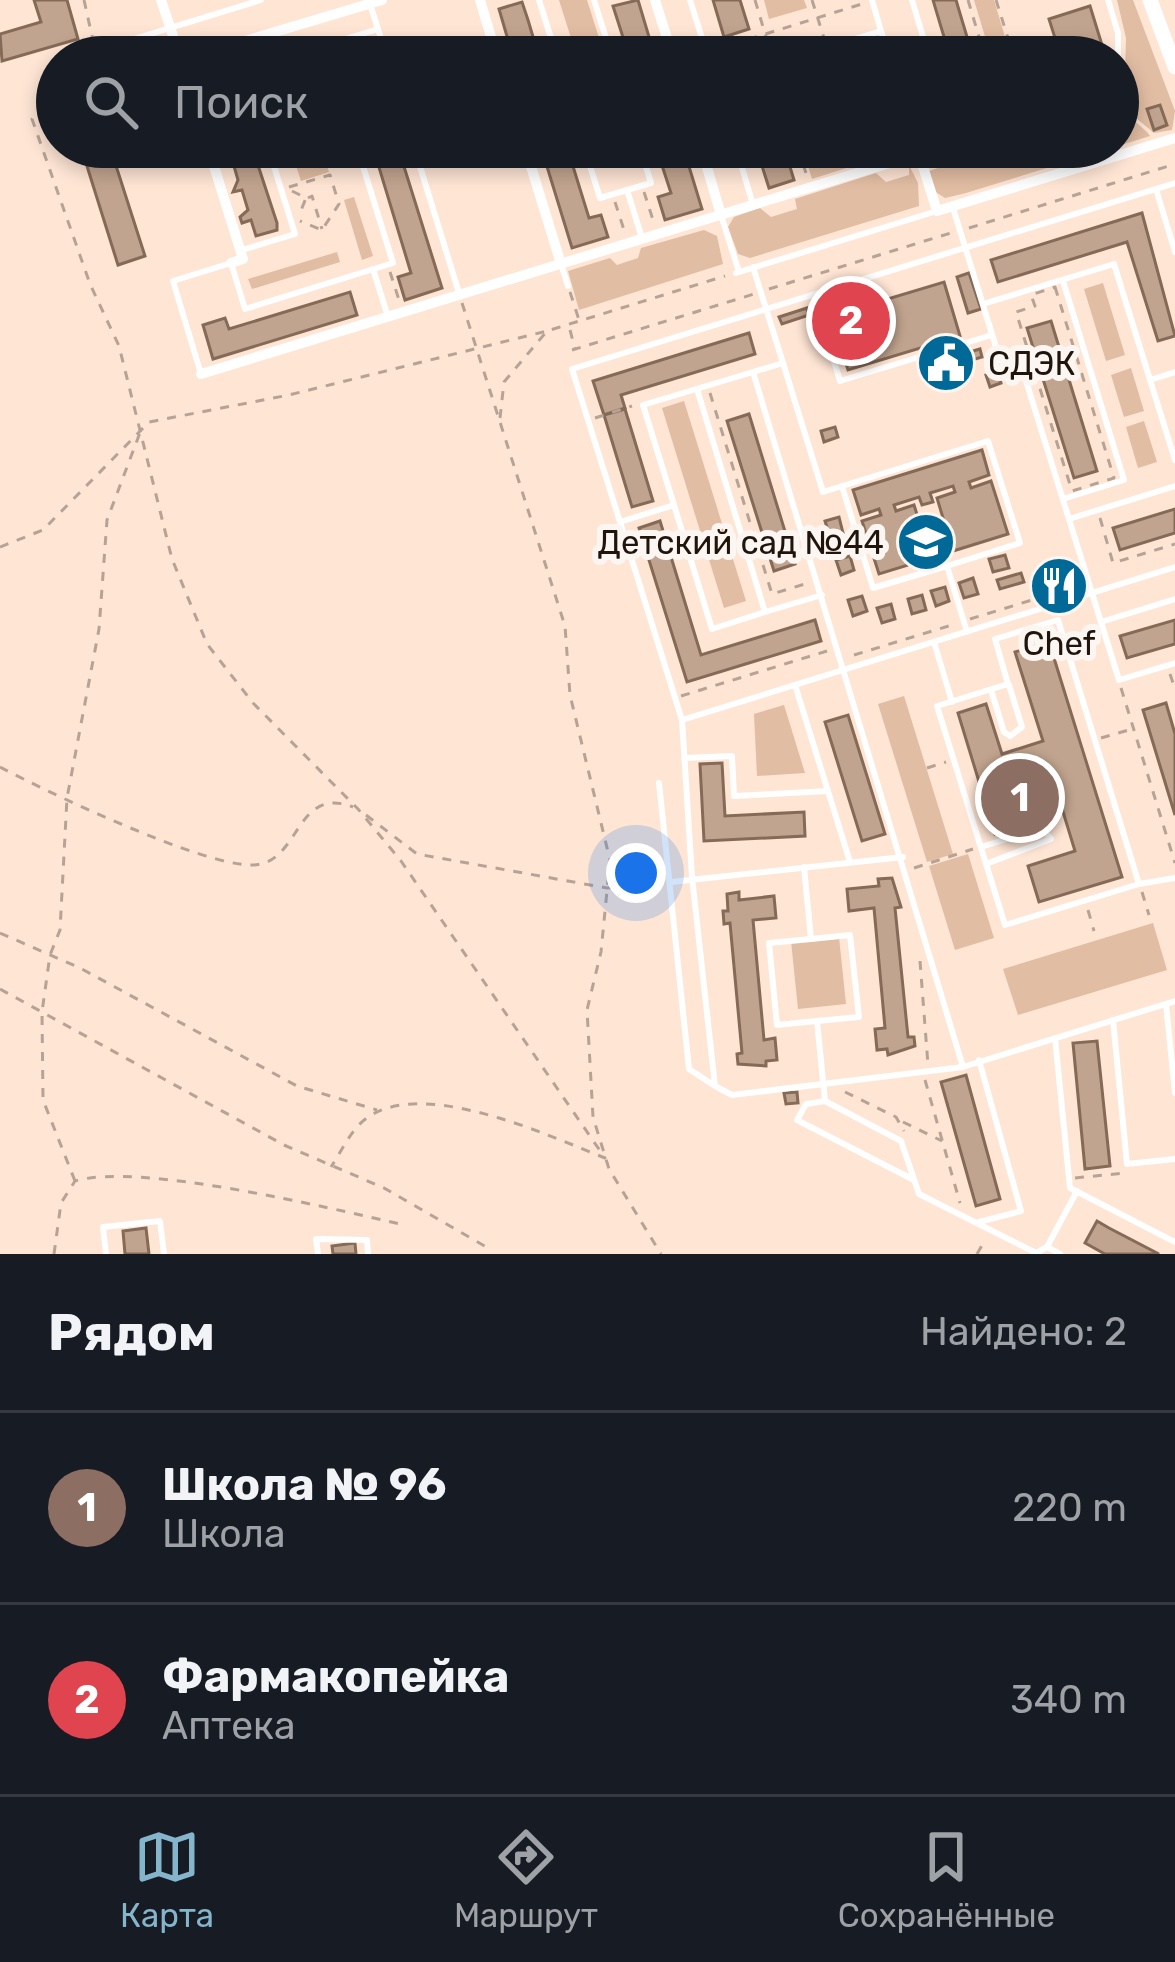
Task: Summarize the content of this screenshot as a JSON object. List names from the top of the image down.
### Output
{
  "places": {
    "public building": ["СДЭК"],
    "school or university": ["Детский сад №44"],
    "restaurant": ["Chef"]
  },
  "page": {
    "search": "Поиск",
    "pins": ["2", "1"],
    "heading": ["Рядом", "Найдено: 2"],
    "list": [
      {
        "mark": "1",
        "name": "Школа № 96",
        "note": "Школа",
        "value": "220 m"
      },
      {
        "mark": "2",
        "name": "Фармакопейка",
        "note": "Аптека",
        "value": "340 m"
      }
    ],
    "nav": ["Карта", "Маршрут", "Сохранённые"]
  }
}
